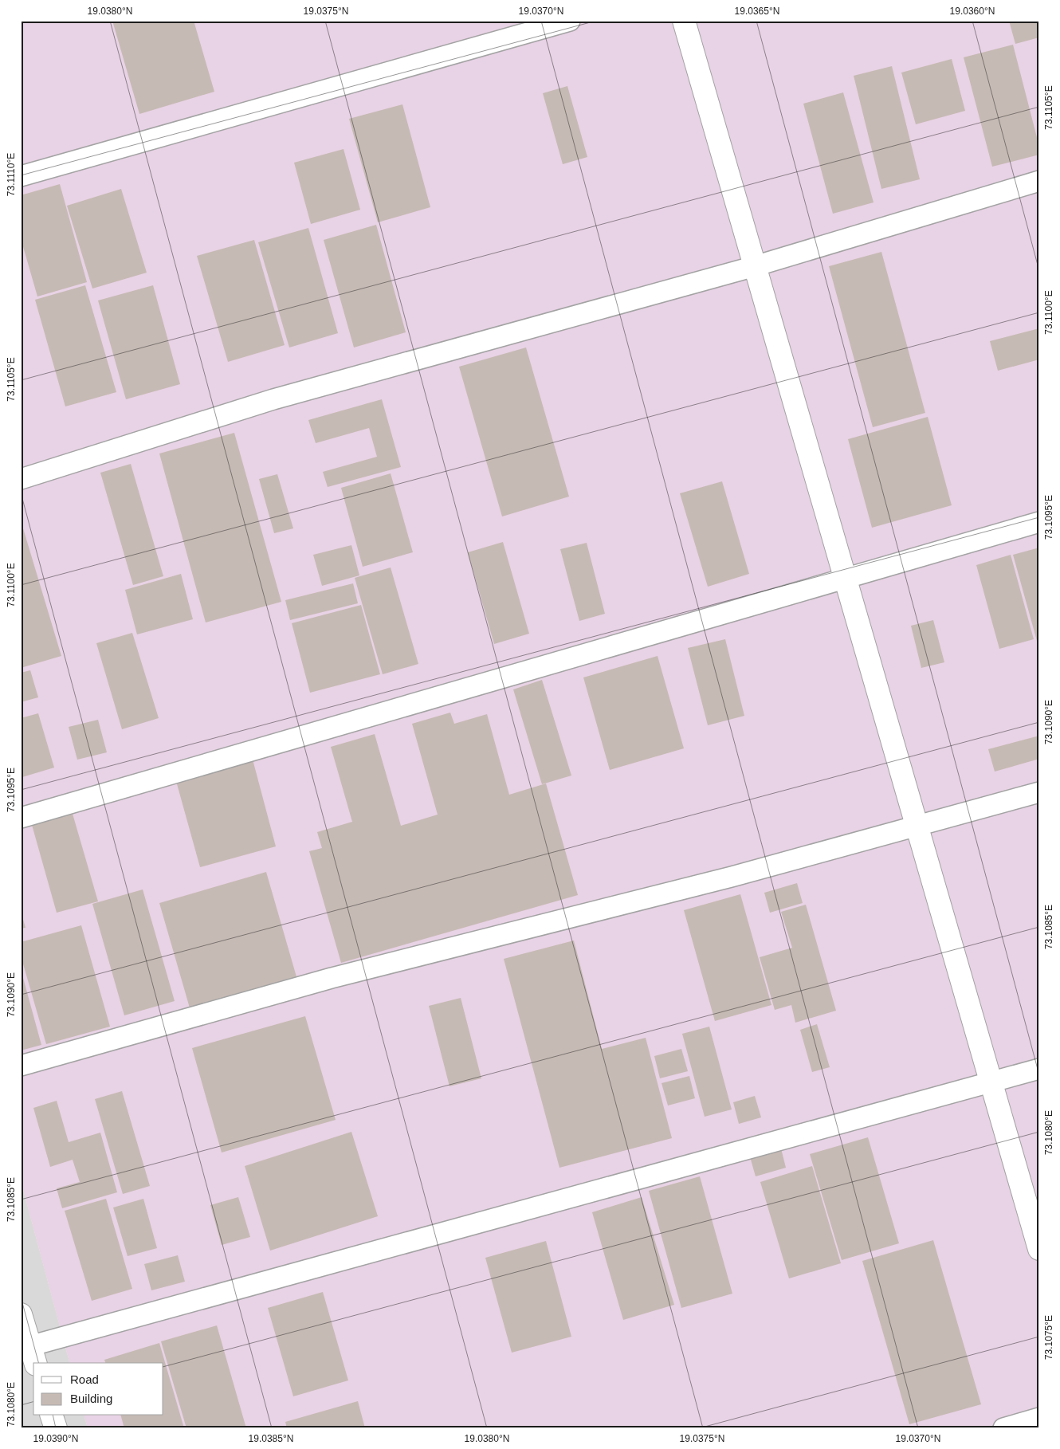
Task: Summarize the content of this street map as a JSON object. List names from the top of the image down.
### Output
{
  "legend": ["Road", "Building"],
  "coordinates": [
    "19.0380°N",
    "19.0375°N",
    "19.0370°N",
    "19.0365°N",
    "19.0360°N",
    "73.1105°E",
    "73.1110°E",
    "73.1100°E",
    "73.1095°E",
    "73.1090°E",
    "73.1085°E",
    "73.1080°E",
    "73.1075°E",
    "19.0390°N",
    "19.0385°N"
  ]
}
